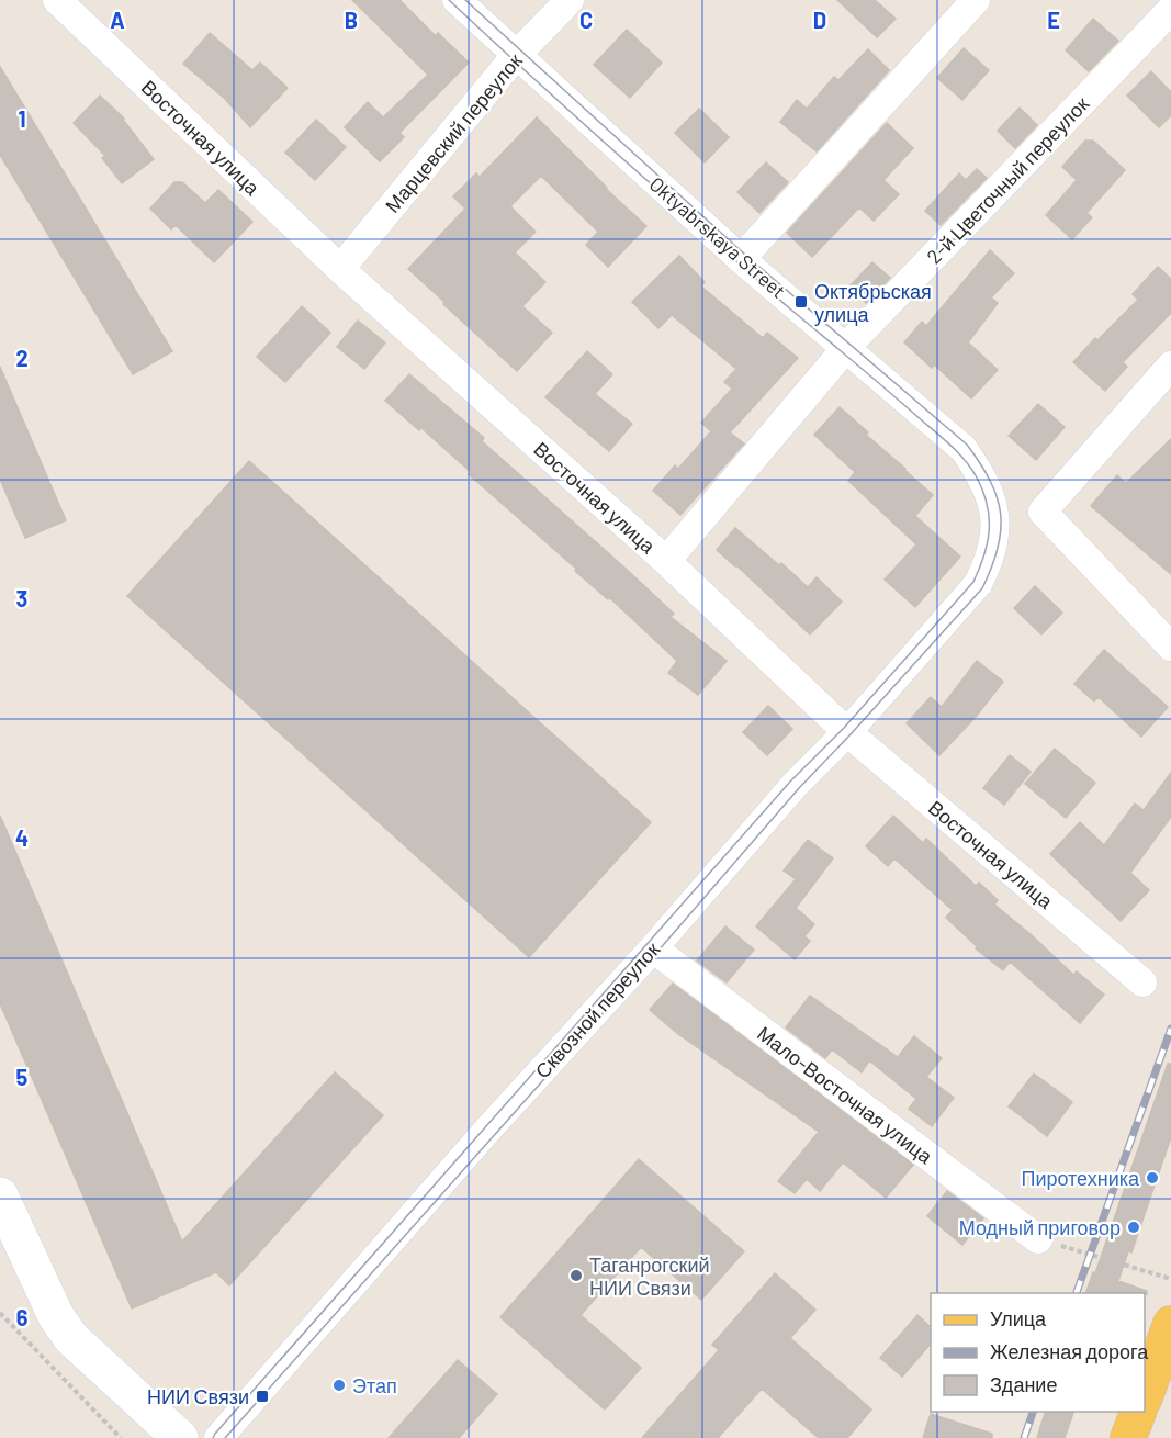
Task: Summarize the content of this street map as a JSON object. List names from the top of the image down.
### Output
{
  "streets": {
    "street": [
      "Марцевский переулок",
      "Восточная улица",
      "2-й Цветочный переулок",
      "Oktyabrskaya Street",
      "Сквозной переулок",
      "Мало-Восточная улица"
    ]
  },
  "crossings": [
    ["Марцевский переулок", "Восточная улица"],
    ["Марцевский переулок", "Oktyabrskaya Street"],
    ["Восточная улица", "2-й Цветочный переулок"],
    ["Восточная улица", "Сквозной переулок"],
    ["2-й Цветочный переулок", "Oktyabrskaya Street"],
    ["Oktyabrskaya Street", "Сквозной переулок"],
    ["Сквозной переулок", "Мало-Восточная улица"]
  ],
  "places": {
    "transit": ["Октябрьская улица", "НИИ Связи"],
    "other": [
      "Пиротехника",
      "Модный приговор",
      "Таганрогский НИИ Связи",
      "Этап"
    ]
  },
  "legend": ["Улица", "Железная дорога", "Здание"],
  "grid": {
    "columns": [
      "A",
      "B",
      "C",
      "D",
      "E"
    ],
    "rows": [
      "1",
      "2",
      "3",
      "4",
      "5",
      "6"
    ]
  }
}
